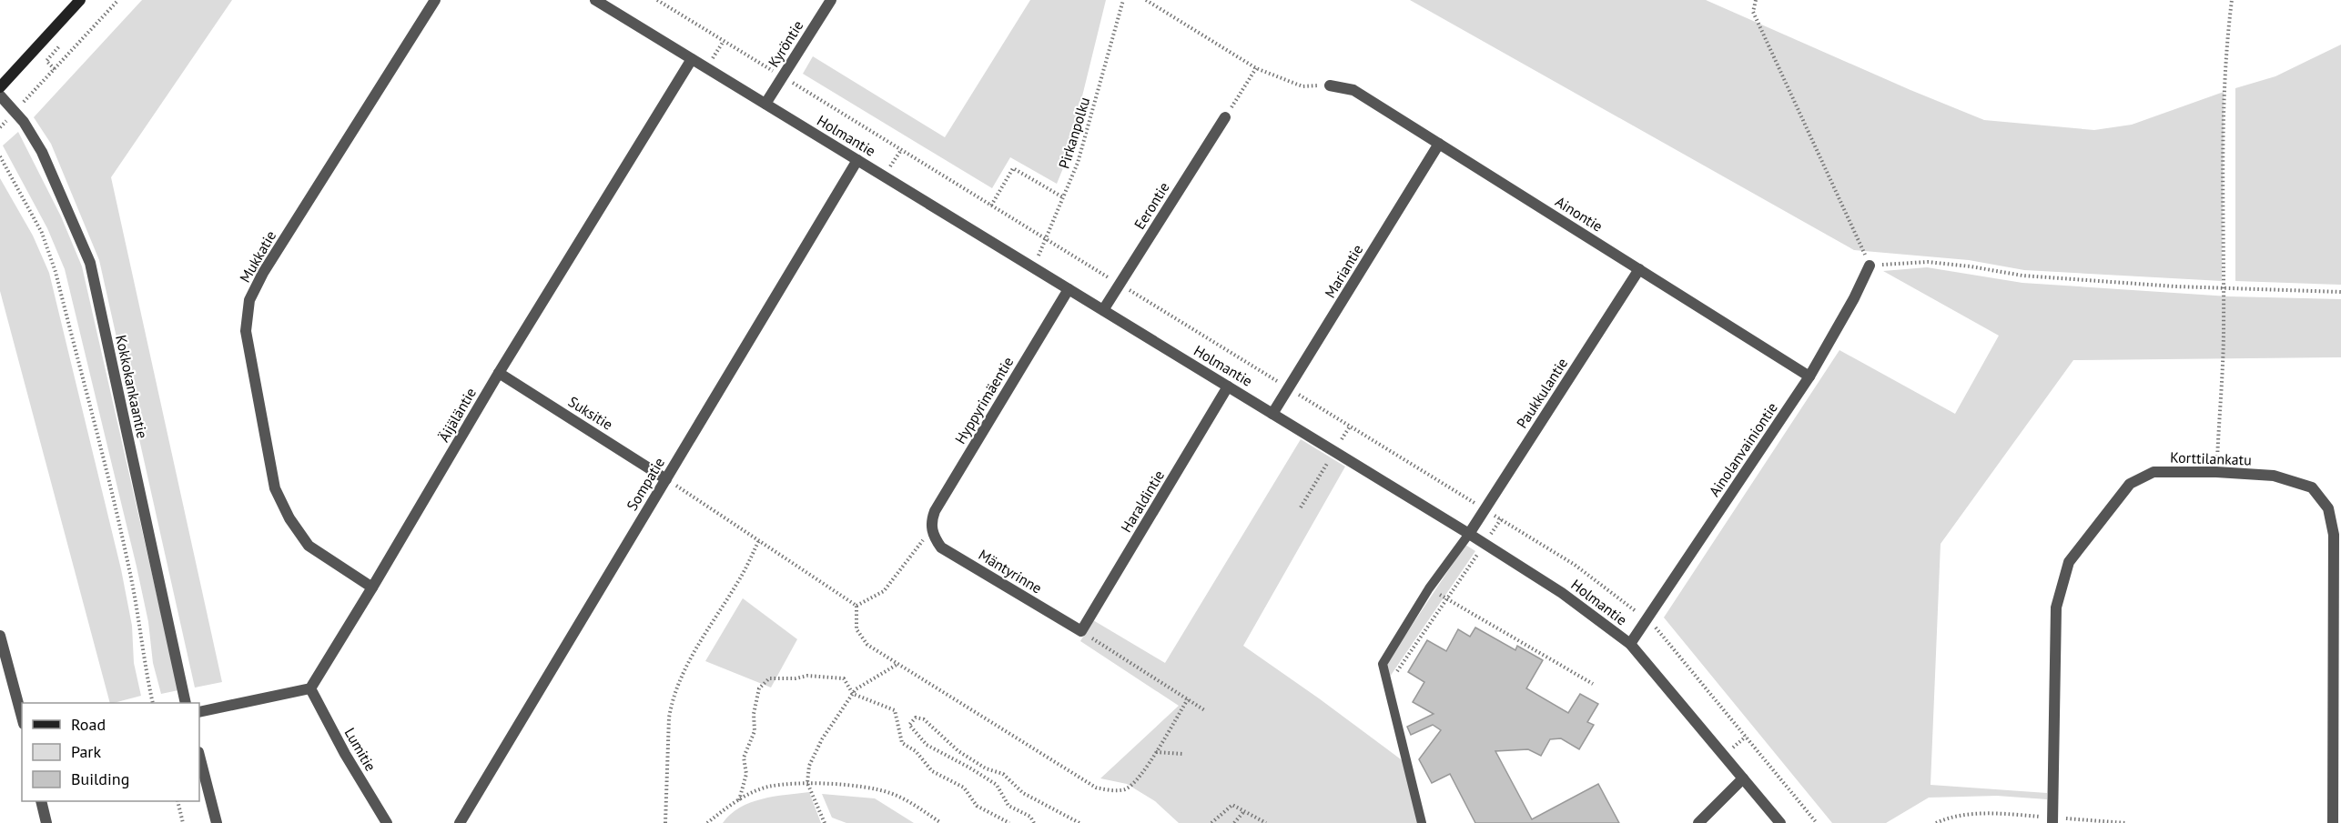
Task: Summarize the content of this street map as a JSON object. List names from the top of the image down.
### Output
{
  "streets": {
    "street": [
      "Kyröntie",
      "Holmantie",
      "Eerontie",
      "Ainontie",
      "Mukkatie",
      "Mariantie",
      "Kokkokankaantie",
      "Paukkulantie",
      "Hyppyrimäentie",
      "Suksitie",
      "Äijäläntie",
      "Ainolanvainiontie",
      "Korttilankatu",
      "Sompatie",
      "Haraldintie",
      "Mäntyrinne",
      "Lumitie"
    ],
    "path": ["Pirkanpolku"]
  },
  "crossings": [
    ["Kyröntie", "Holmantie"],
    ["Pirkanpolku", "Holmantie"],
    ["Holmantie", "Eerontie"],
    ["Holmantie", "Mariantie"],
    ["Holmantie", "Paukkulantie"],
    ["Holmantie", "Hyppyrimäentie"],
    ["Holmantie", "Äijäläntie"],
    ["Holmantie", "Ainolanvainiontie"],
    ["Holmantie", "Sompatie"],
    ["Holmantie", "Haraldintie"],
    ["Ainontie", "Mariantie"],
    ["Ainontie", "Paukkulantie"],
    ["Ainontie", "Ainolanvainiontie"],
    ["Mukkatie", "Äijäläntie"],
    ["Hyppyrimäentie", "Mäntyrinne"],
    ["Suksitie", "Äijäläntie"],
    ["Suksitie", "Sompatie"],
    ["Äijäläntie", "Lumitie"],
    ["Haraldintie", "Mäntyrinne"]
  ],
  "legend": ["Road", "Park", "Building"]
}
